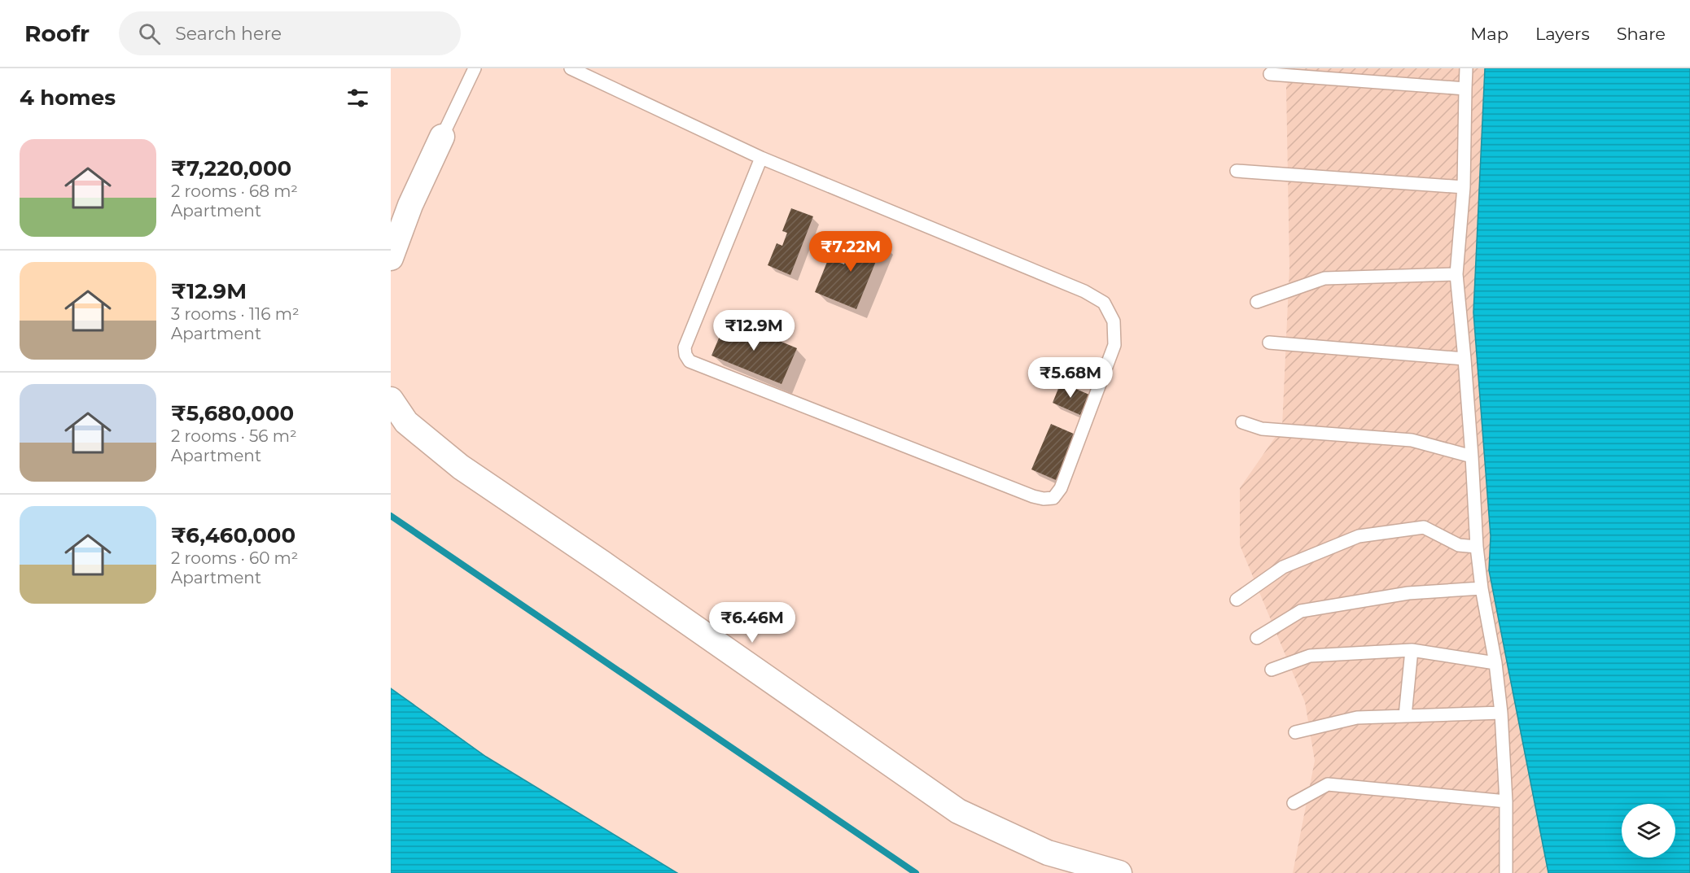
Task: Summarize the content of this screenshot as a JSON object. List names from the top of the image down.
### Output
{
  "page": {
    "header": "Roofr",
    "search": "Search here",
    "nav": ["Map", "Layers", "Share"],
    "heading": "4 homes",
    "list": [
      {
        "name": "₹7,220,000",
        "note": "2 rooms · 68 m² · Apartment"
      },
      {
        "name": "₹12.9M",
        "note": "3 rooms · 116 m² · Apartment"
      },
      {
        "name": "₹5,680,000",
        "note": "2 rooms · 56 m² · Apartment"
      },
      {
        "name": "₹6,460,000",
        "note": "2 rooms · 60 m² · Apartment"
      }
    ],
    "price": [
      "₹7.22M",
      "₹12.9M",
      "₹5.68M",
      "₹6.46M"
    ]
  }
}
